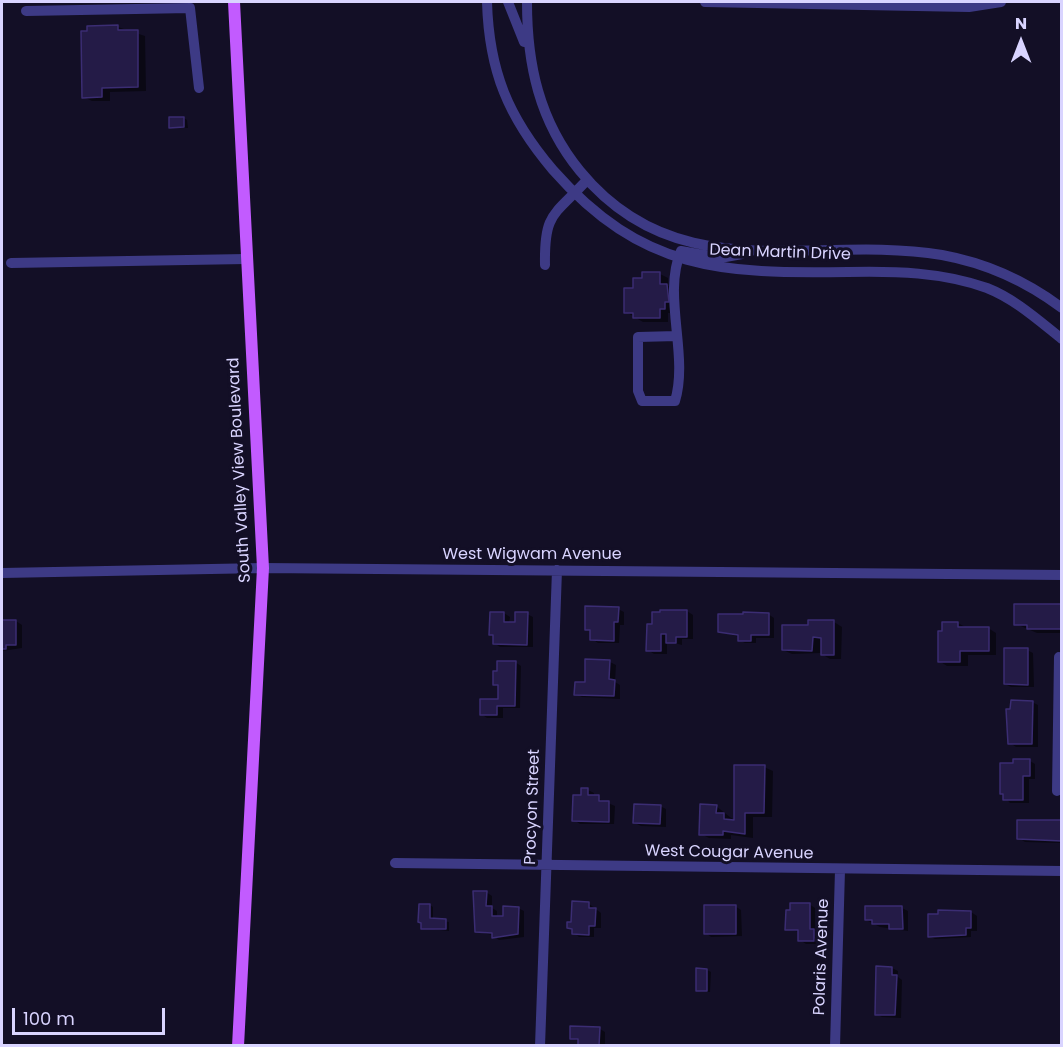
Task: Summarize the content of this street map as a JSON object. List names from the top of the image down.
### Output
{
  "streets": {
    "main road": ["South Valley View Boulevard"],
    "street": [
      "Dean Martin Drive",
      "West Wigwam Avenue",
      "Procyon Street",
      "West Cougar Avenue",
      "Polaris Avenue"
    ]
  },
  "crossings": [
    ["South Valley View Boulevard", "West Wigwam Avenue"],
    ["West Wigwam Avenue", "Procyon Street"],
    ["Procyon Street", "West Cougar Avenue"],
    ["West Cougar Avenue", "Polaris Avenue"]
  ],
  "scale_bar": "100 m",
  "north": "top"
}
